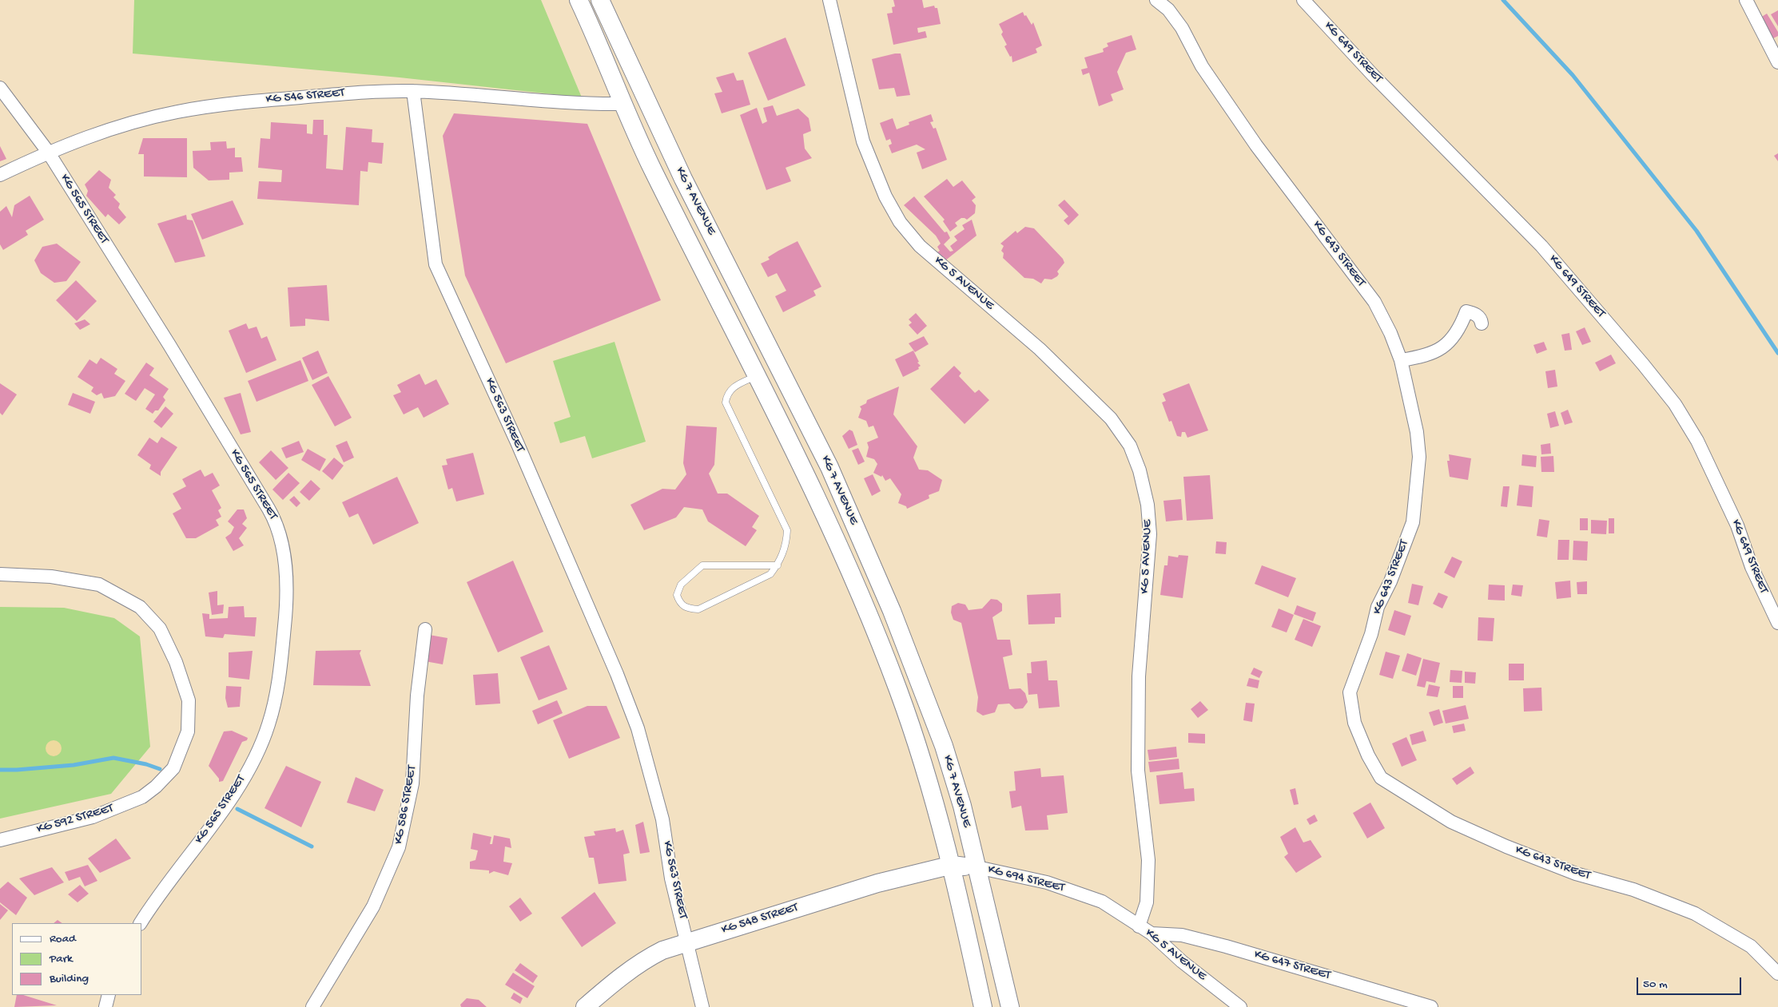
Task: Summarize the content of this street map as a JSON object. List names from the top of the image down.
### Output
{
  "streets": {
    "main road": ["KG 7 AVENUE", "KG 694 STREET", "KG 548 STREET"],
    "street": [
      "KG 649 STREET",
      "KG 546 STREET",
      "KG 565 STREET",
      "KG 643 STREET",
      "KG 5 AVENUE",
      "KG 563 STREET",
      "KG 586 STREET",
      "KG 592 STREET",
      "KG 647 STREET"
    ]
  },
  "crossings": [
    ["KG 546 STREET", "KG 7 AVENUE"],
    ["KG 546 STREET", "KG 565 STREET"],
    ["KG 546 STREET", "KG 563 STREET"],
    ["KG 7 AVENUE", "KG 694 STREET"],
    ["KG 7 AVENUE", "KG 548 STREET"],
    ["KG 5 AVENUE", "KG 694 STREET"],
    ["KG 5 AVENUE", "KG 647 STREET"],
    ["KG 563 STREET", "KG 548 STREET"],
    ["KG 694 STREET", "KG 548 STREET"]
  ],
  "legend": ["Road", "Park", "Building"],
  "scale_bar": "50 m"
}
